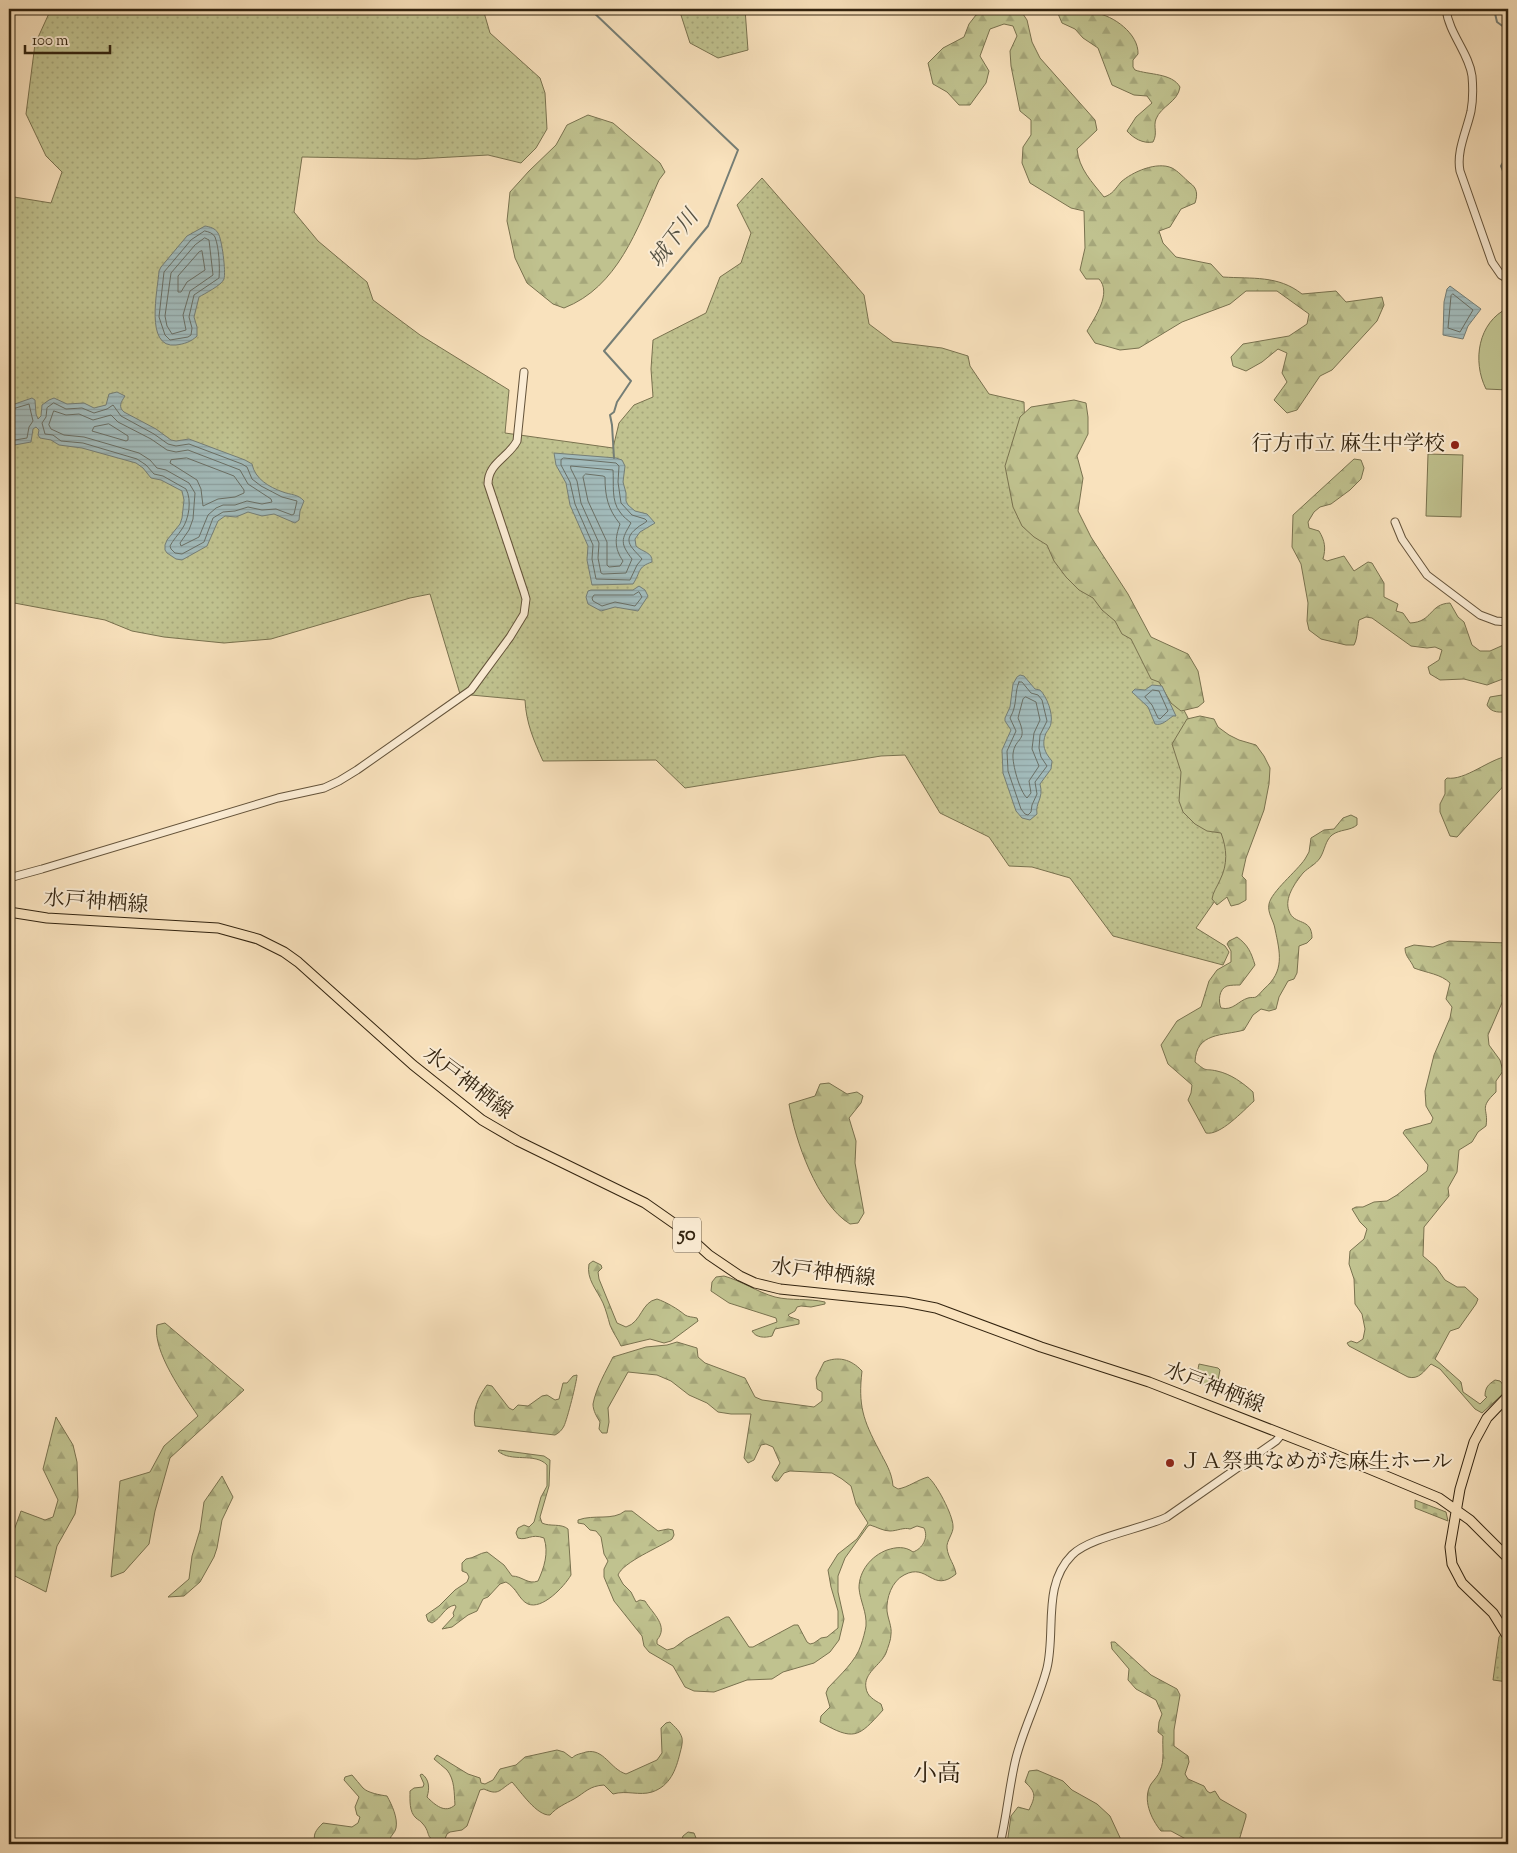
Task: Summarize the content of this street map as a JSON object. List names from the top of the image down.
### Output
{
  "streets": {
    "main road": ["水戸神栖線", "50"]
  },
  "districts": ["小高"],
  "water": ["城下川"],
  "places": ["行方市立 麻生中学校", "ＪＡ祭典なめがた麻生ホール"],
  "scale_bar": "100 m"
}
